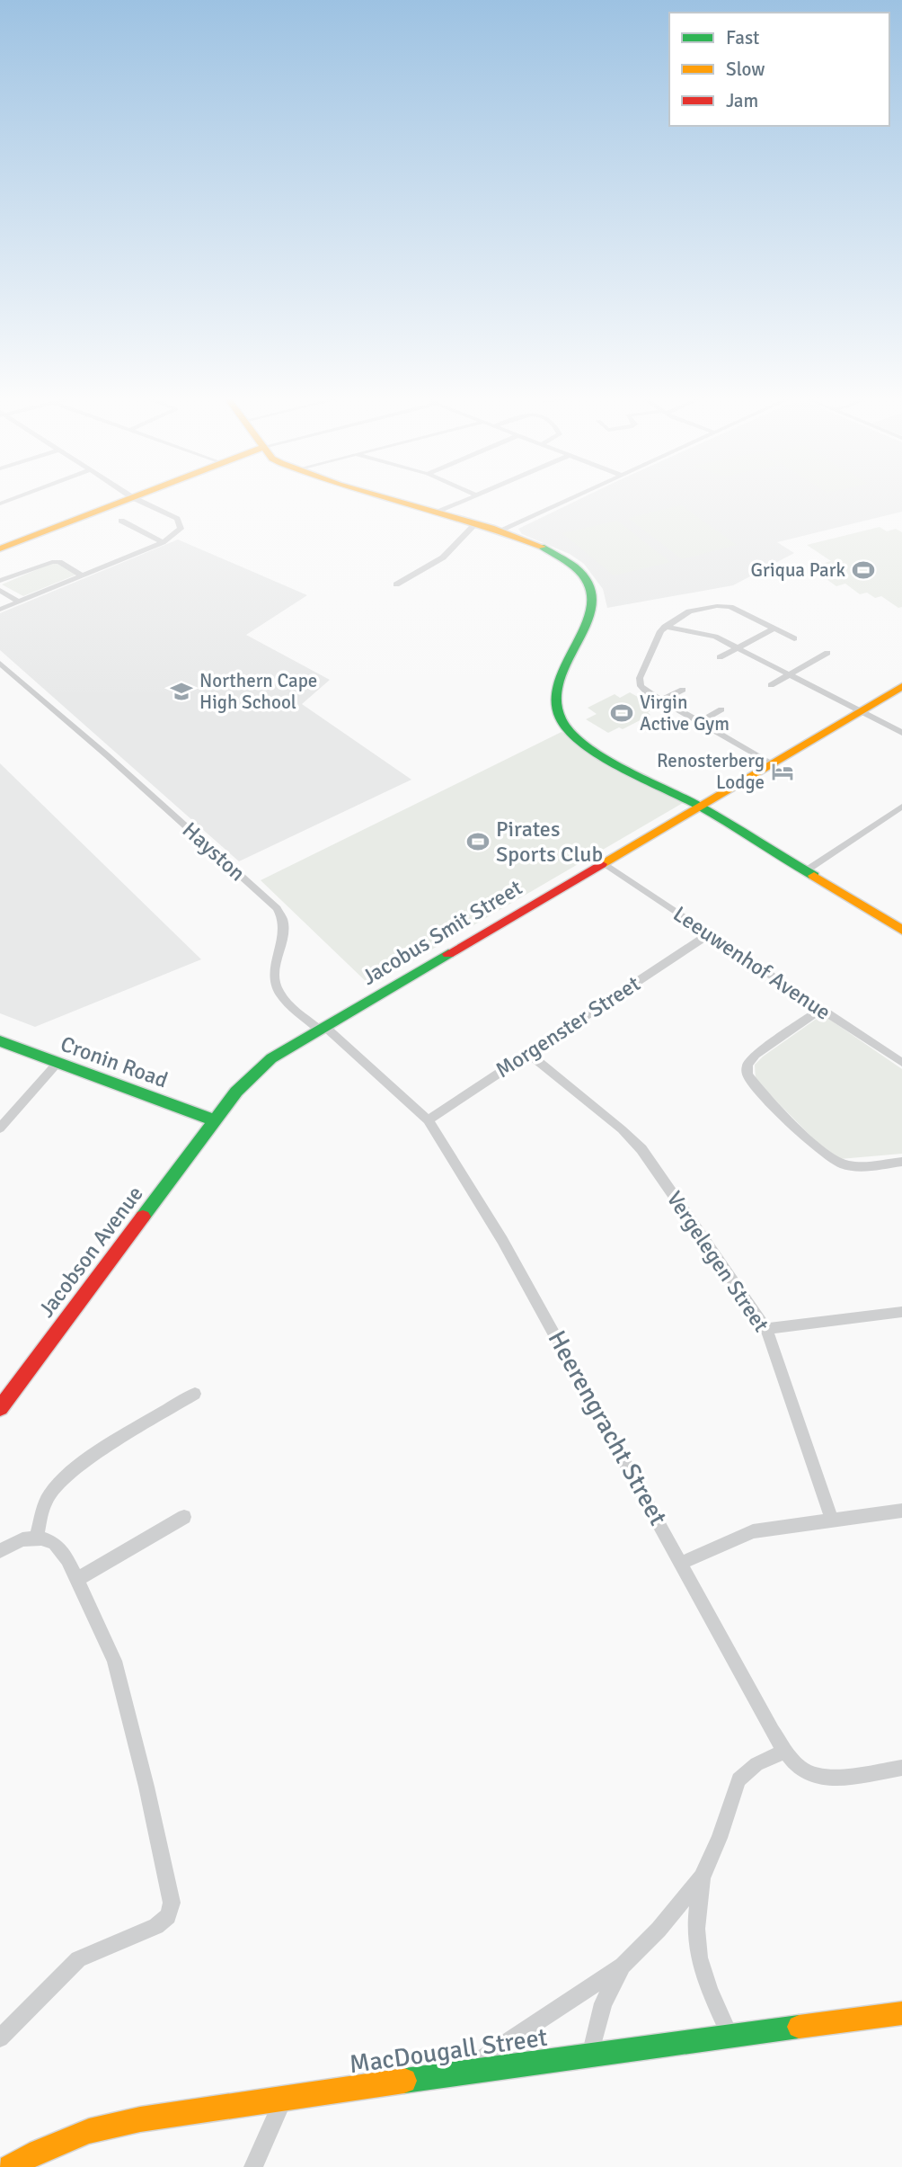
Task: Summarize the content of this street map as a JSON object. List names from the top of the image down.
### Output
{
  "streets": {
    "street": [
      "Hayston",
      "Jacobus Smit Street",
      "Leeuwenhof Avenue",
      "Morgenster Street",
      "Cronin Road",
      "Jacobson Avenue",
      "Vergelegen Street",
      "Heerengracht Street",
      "MacDougall Street"
    ]
  },
  "crossings": [
    ["Hayston", "Jacobus Smit Street"],
    ["Hayston", "Heerengracht Street"],
    ["Jacobus Smit Street", "Leeuwenhof Avenue"],
    ["Jacobus Smit Street", "Cronin Road"],
    ["Jacobus Smit Street", "Jacobson Avenue"],
    ["Jacobus Smit Street", "Heerengracht Street"],
    ["Leeuwenhof Avenue", "Morgenster Street"],
    ["Morgenster Street", "Vergelegen Street"],
    ["Morgenster Street", "Heerengracht Street"],
    ["Cronin Road", "Jacobson Avenue"]
  ],
  "places": {
    "sports": ["Griqua Park", "Virgin Active Gym", "Pirates Sports Club"],
    "school or university": ["Northern Cape High School"],
    "hotel": ["Renosterberg Lodge"]
  },
  "legend": ["Fast", "Slow", "Jam"]
}
